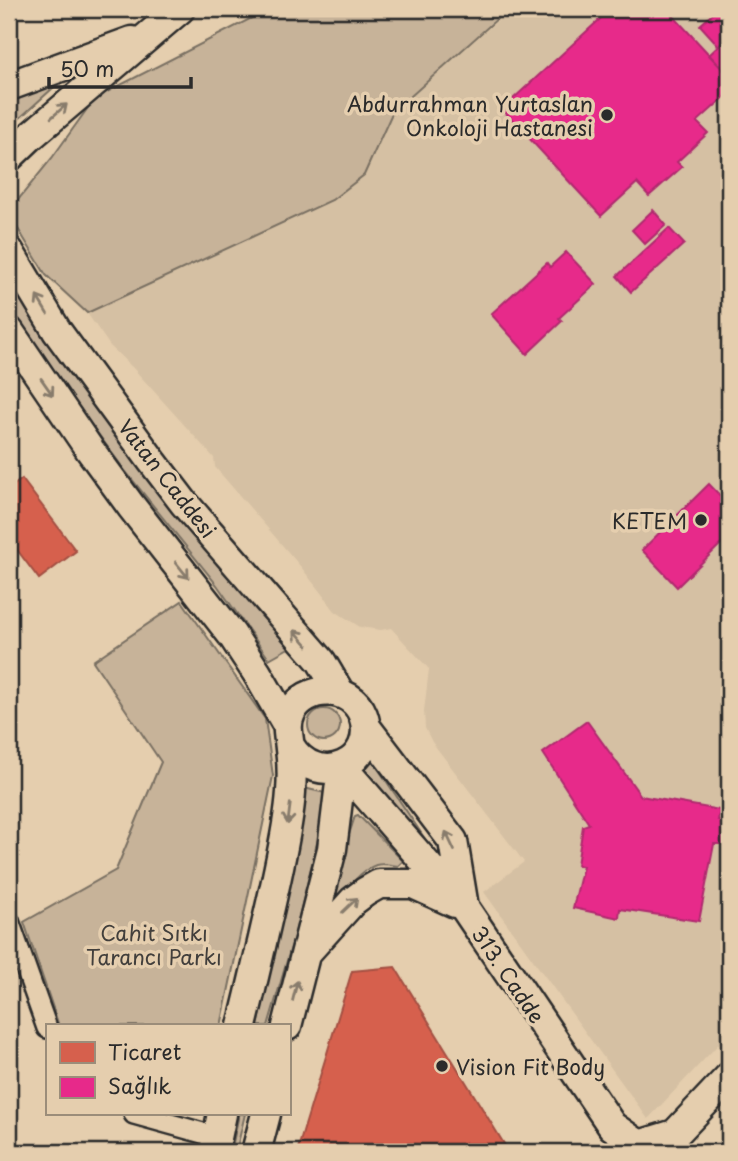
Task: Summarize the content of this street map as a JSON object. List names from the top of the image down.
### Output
{
  "streets": {
    "main road": ["Vatan Caddesi", "313. Cadde"]
  },
  "crossings": [
    ["Vatan Caddesi", "313. Cadde"]
  ],
  "parks": ["Cahit Sıtkı Tarancı Parkı"],
  "places": ["Abdurrahman Yurtaslan Onkoloji Hastanesi", "KETEM", "Vision Fit Body"],
  "legend": ["Ticaret", "Sağlık"],
  "scale_bar": "50 m"
}
